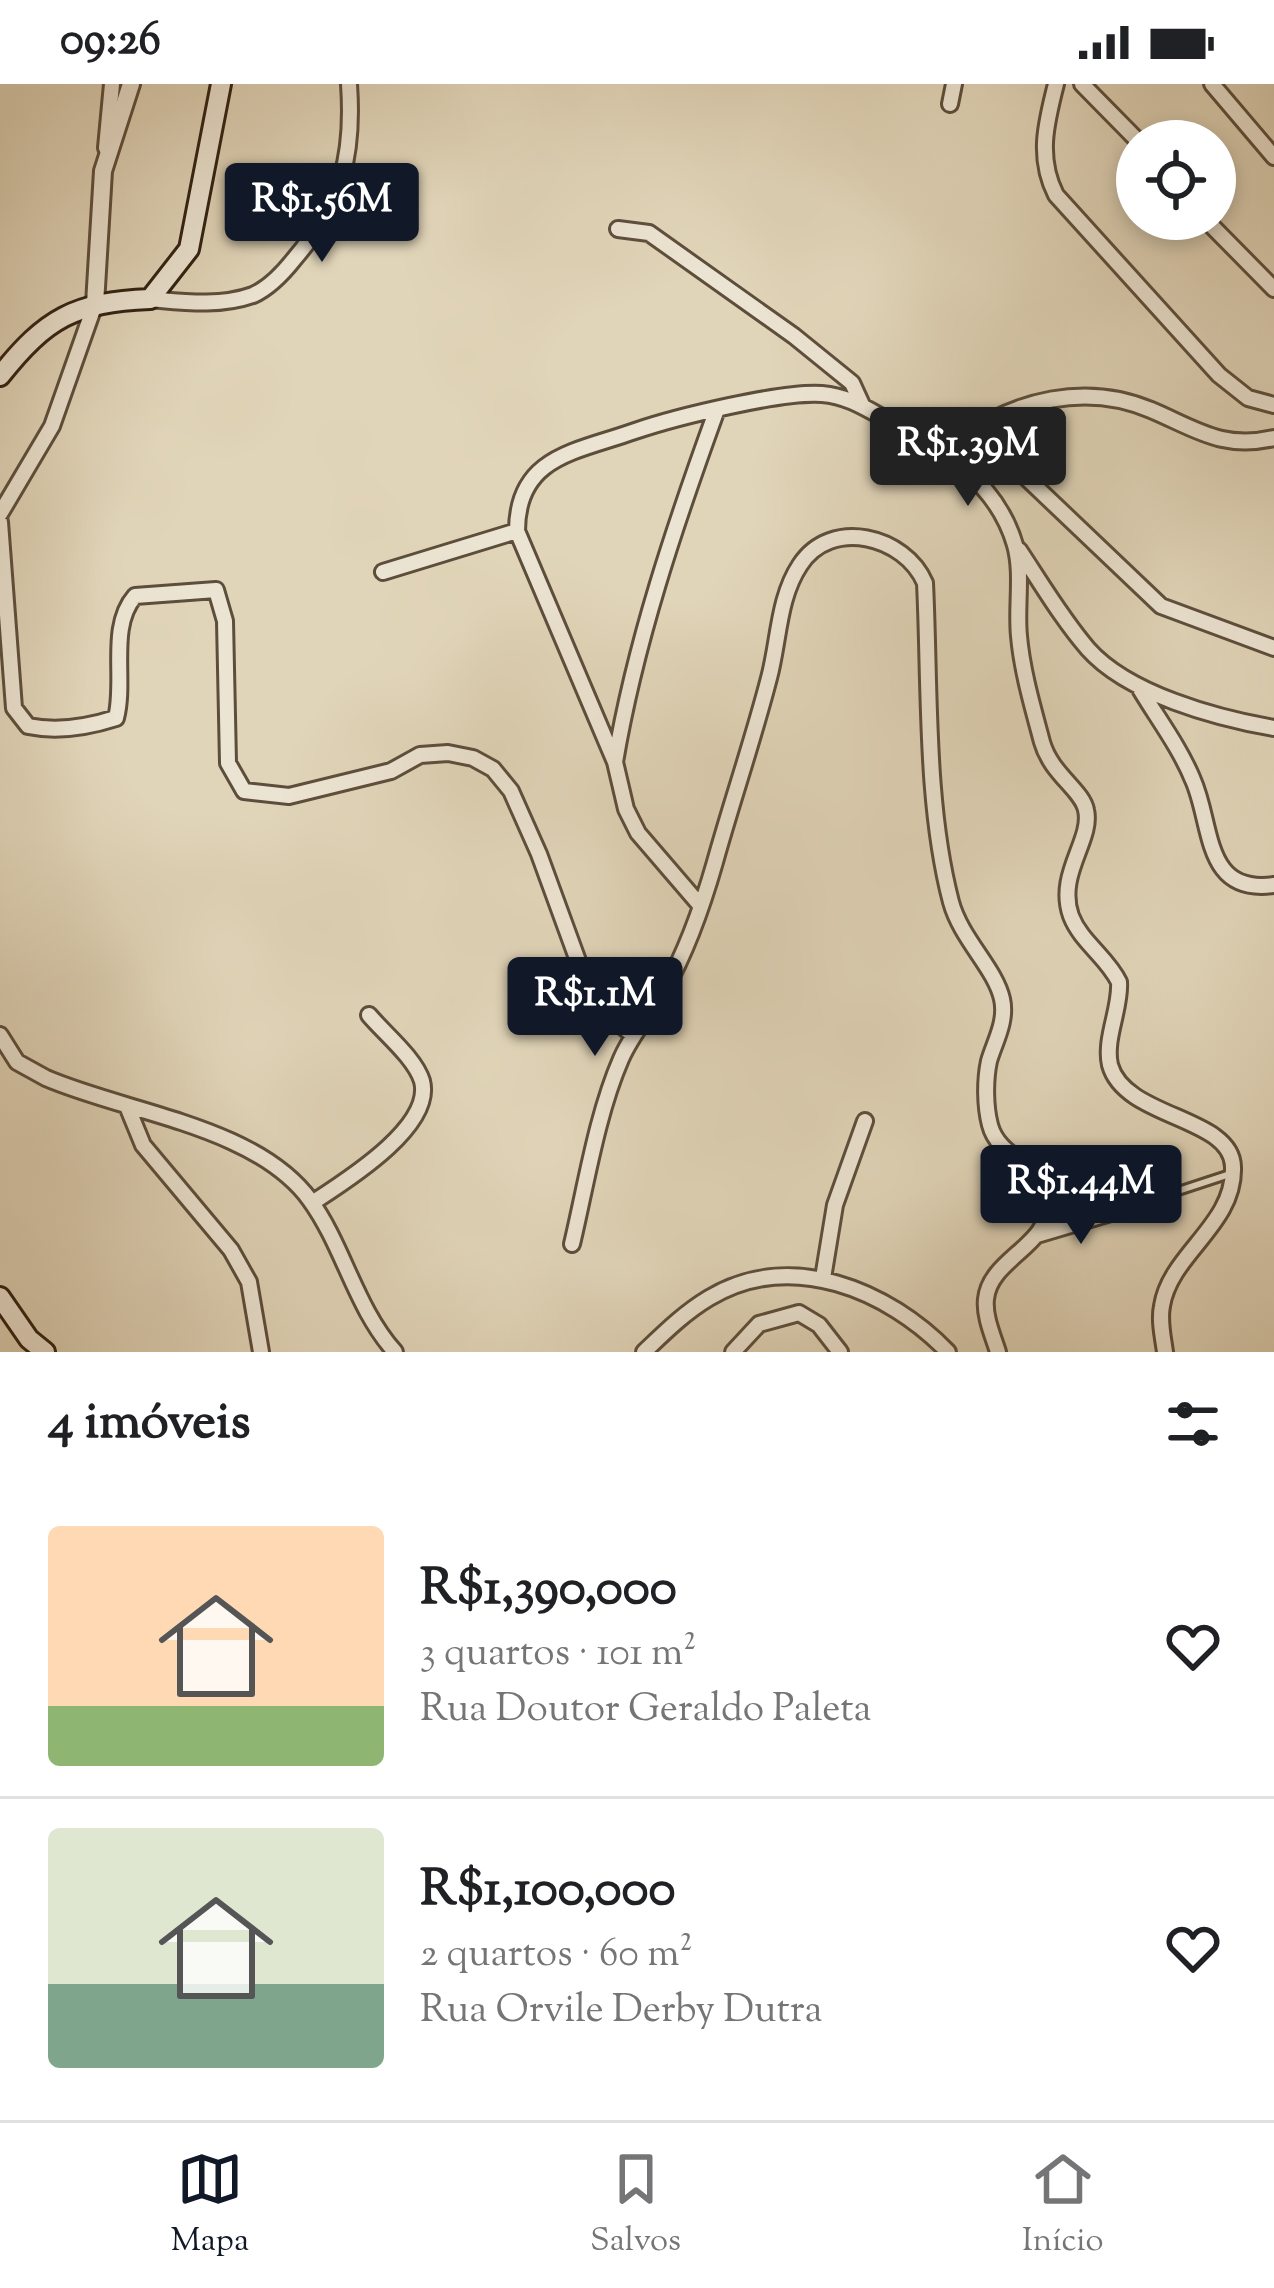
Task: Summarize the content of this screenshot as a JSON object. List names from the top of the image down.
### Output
{
  "page": {
    "status": "09:26",
    "price": [
      "R$1.56M",
      "R$1.39M",
      "R$1.1M",
      "R$1.44M"
    ],
    "heading": "4 imóveis",
    "list": [
      {
        "name": "R$1,390,000",
        "note": "3 quartos · 101 m² · Rua Doutor Geraldo Paleta"
      },
      {
        "name": "R$1,100,000",
        "note": "2 quartos · 60 m² · Rua Orvile Derby Dutra"
      }
    ],
    "tabs": ["Mapa", "Salvos", "Início"]
  }
}
